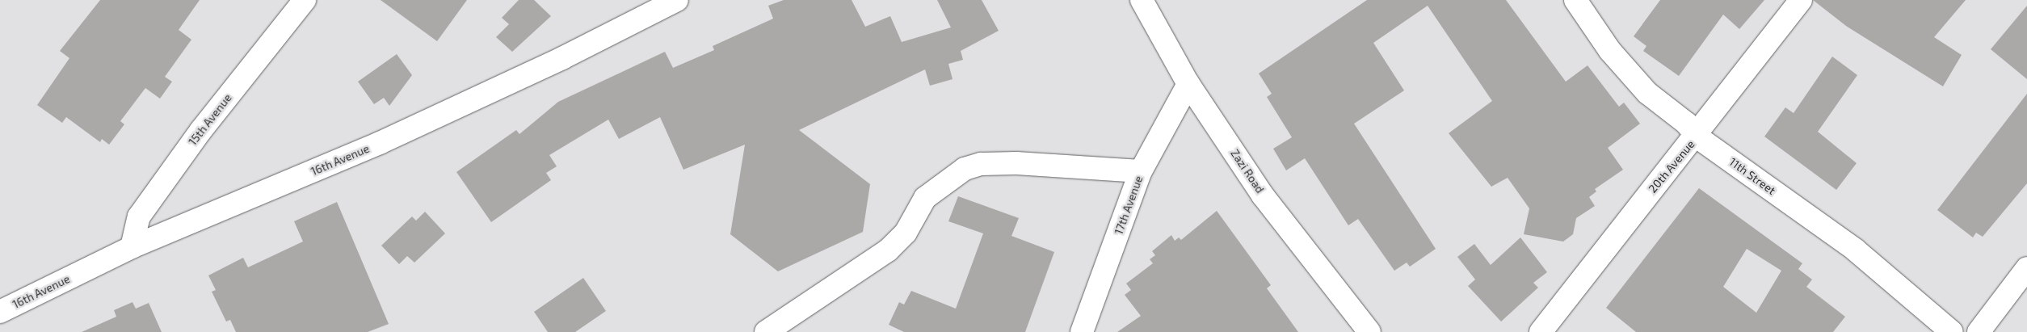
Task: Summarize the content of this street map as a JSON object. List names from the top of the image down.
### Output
{
  "streets": {
    "street": [
      "15th Avenue",
      "16th Avenue",
      "20th Avenue",
      "Zazi Road",
      "11th Street",
      "17th Avenue"
    ]
  },
  "crossings": [
    ["15th Avenue", "16th Avenue"],
    ["20th Avenue", "11th Street"],
    ["Zazi Road", "17th Avenue"]
  ]
}
